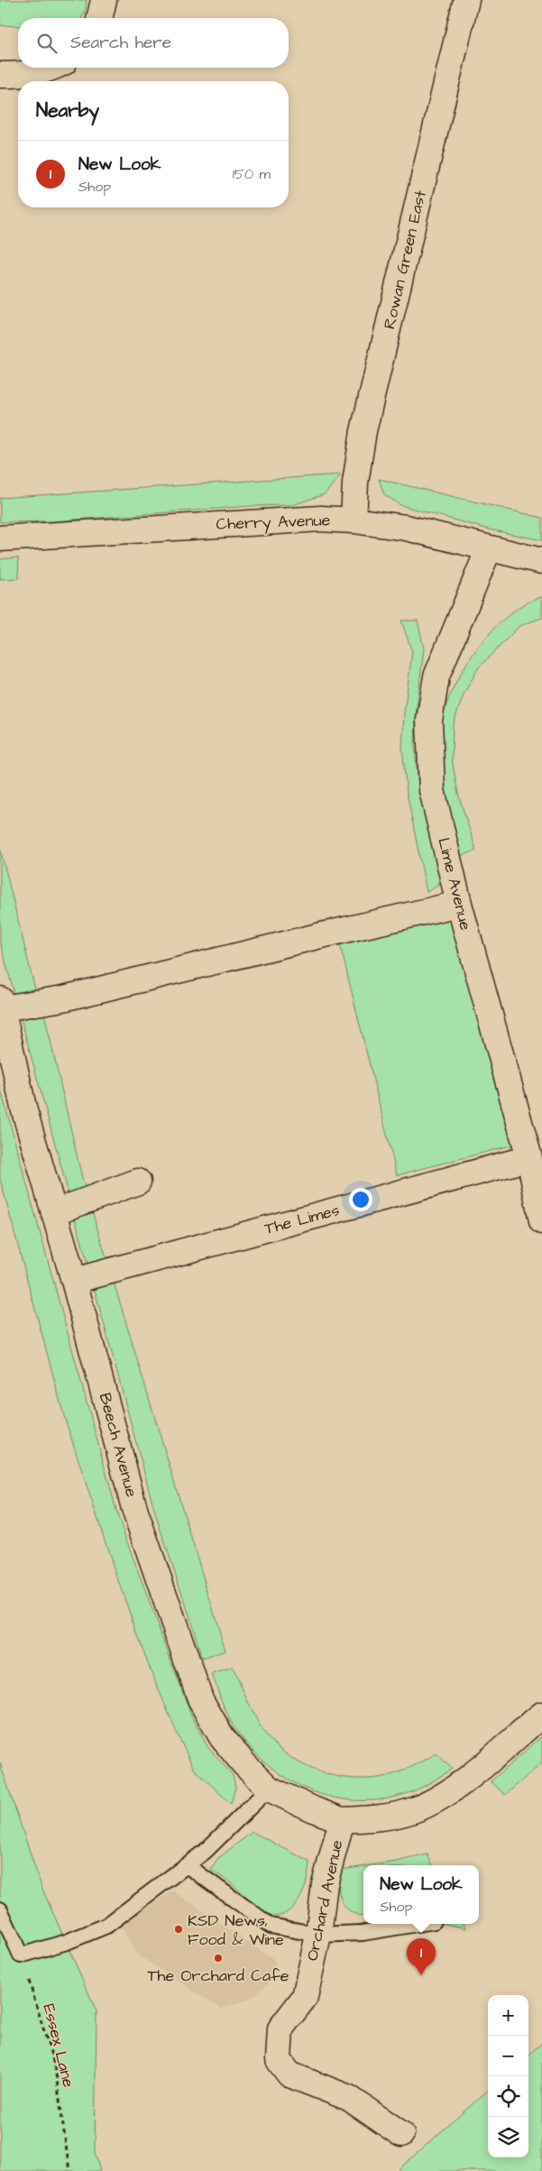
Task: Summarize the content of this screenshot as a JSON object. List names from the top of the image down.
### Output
{
  "streets": {
    "street": [
      "Rowan Green East",
      "Cherry Avenue",
      "Lime Avenue",
      "The Limes",
      "Beech Avenue",
      "Orchard Avenue"
    ],
    "path": ["Essex Lane"]
  },
  "crossings": [
    ["Rowan Green East", "Cherry Avenue"],
    ["Cherry Avenue", "Lime Avenue"],
    ["Lime Avenue", "The Limes"],
    ["The Limes", "Beech Avenue"],
    ["Beech Avenue", "Orchard Avenue"]
  ],
  "places": ["KSD News, Food & Wine", "The Orchard Cafe"],
  "page": {
    "search": "Search here",
    "heading": "Nearby",
    "list": [
      {
        "mark": "1",
        "name": "New Look",
        "note": "Shop",
        "value": "150 m"
      }
    ],
    "popup": ["New Look", "Shop"],
    "pins": "1",
    "map_buttons": ["+", "−"]
  }
}
